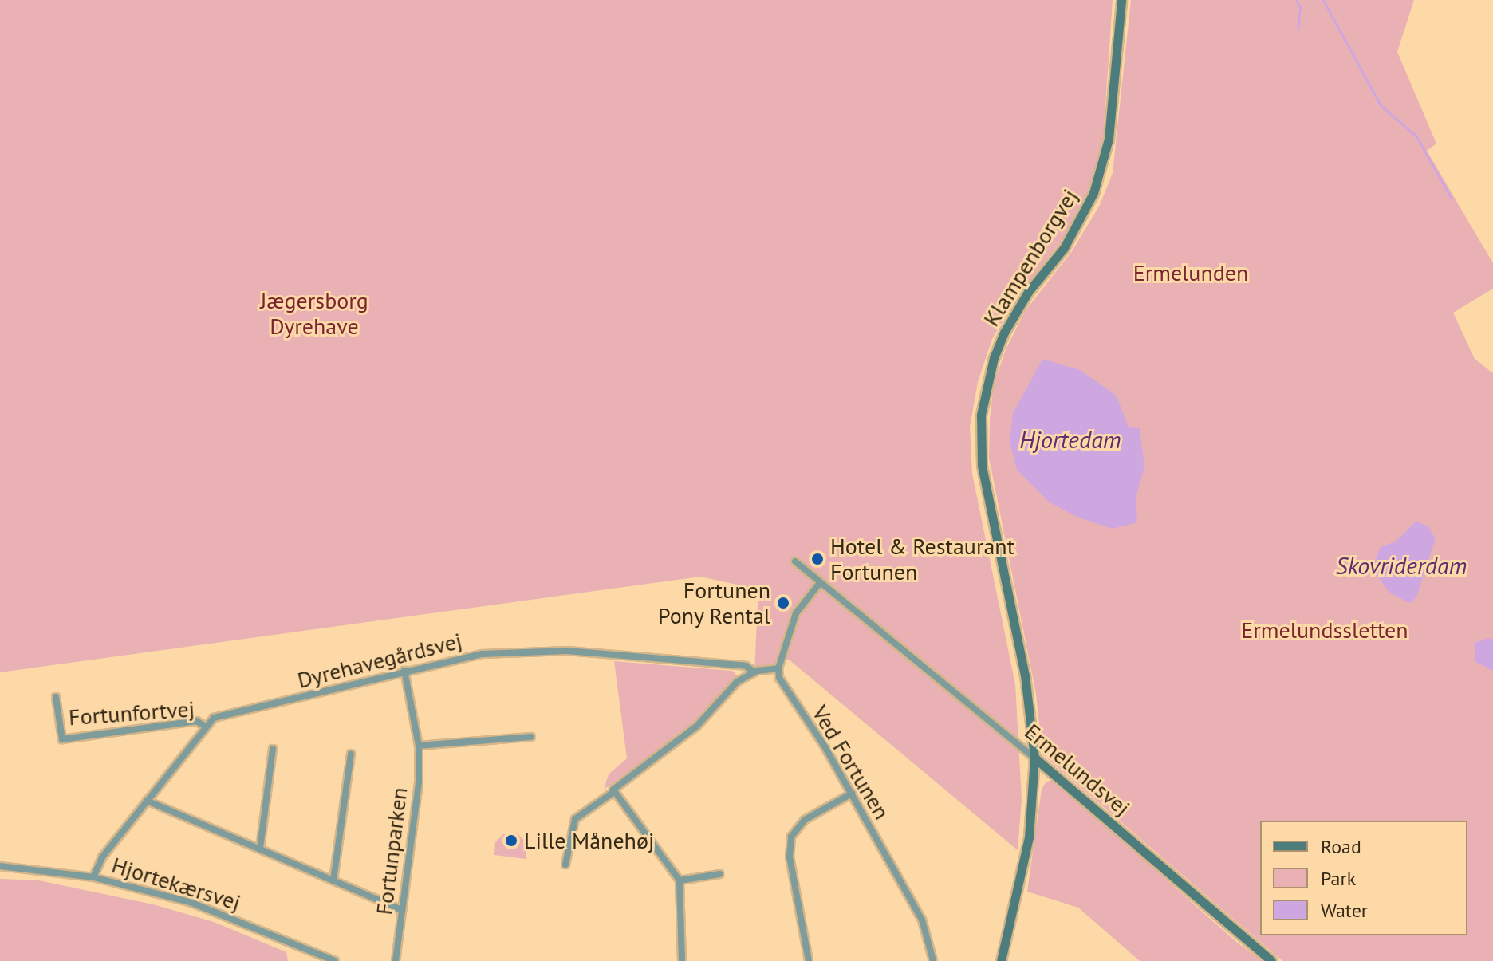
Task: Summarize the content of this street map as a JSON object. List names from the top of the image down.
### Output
{
  "streets": {
    "street": [
      "Klampenborgvej",
      "Dyrehavegårdsvej",
      "Fortunfortvej",
      "Ved Fortunen",
      "Ermelundsvej",
      "Fortunparken",
      "Hjortekærsvej"
    ]
  },
  "crossings": [
    ["Klampenborgvej", "Ermelundsvej"],
    ["Dyrehavegårdsvej", "Fortunfortvej"],
    ["Dyrehavegårdsvej", "Fortunparken"],
    ["Dyrehavegårdsvej", "Hjortekærsvej"]
  ],
  "water": ["Hjortedam", "Skovriderdam"],
  "parks": ["Ermelunden", "Jægersborg Dyrehave", "Ermelundssletten"],
  "places": ["Hotel & Restaurant Fortunen", "Fortunen Pony Rental", "Lille Månehøj"],
  "legend": ["Road", "Park", "Water"]
}
